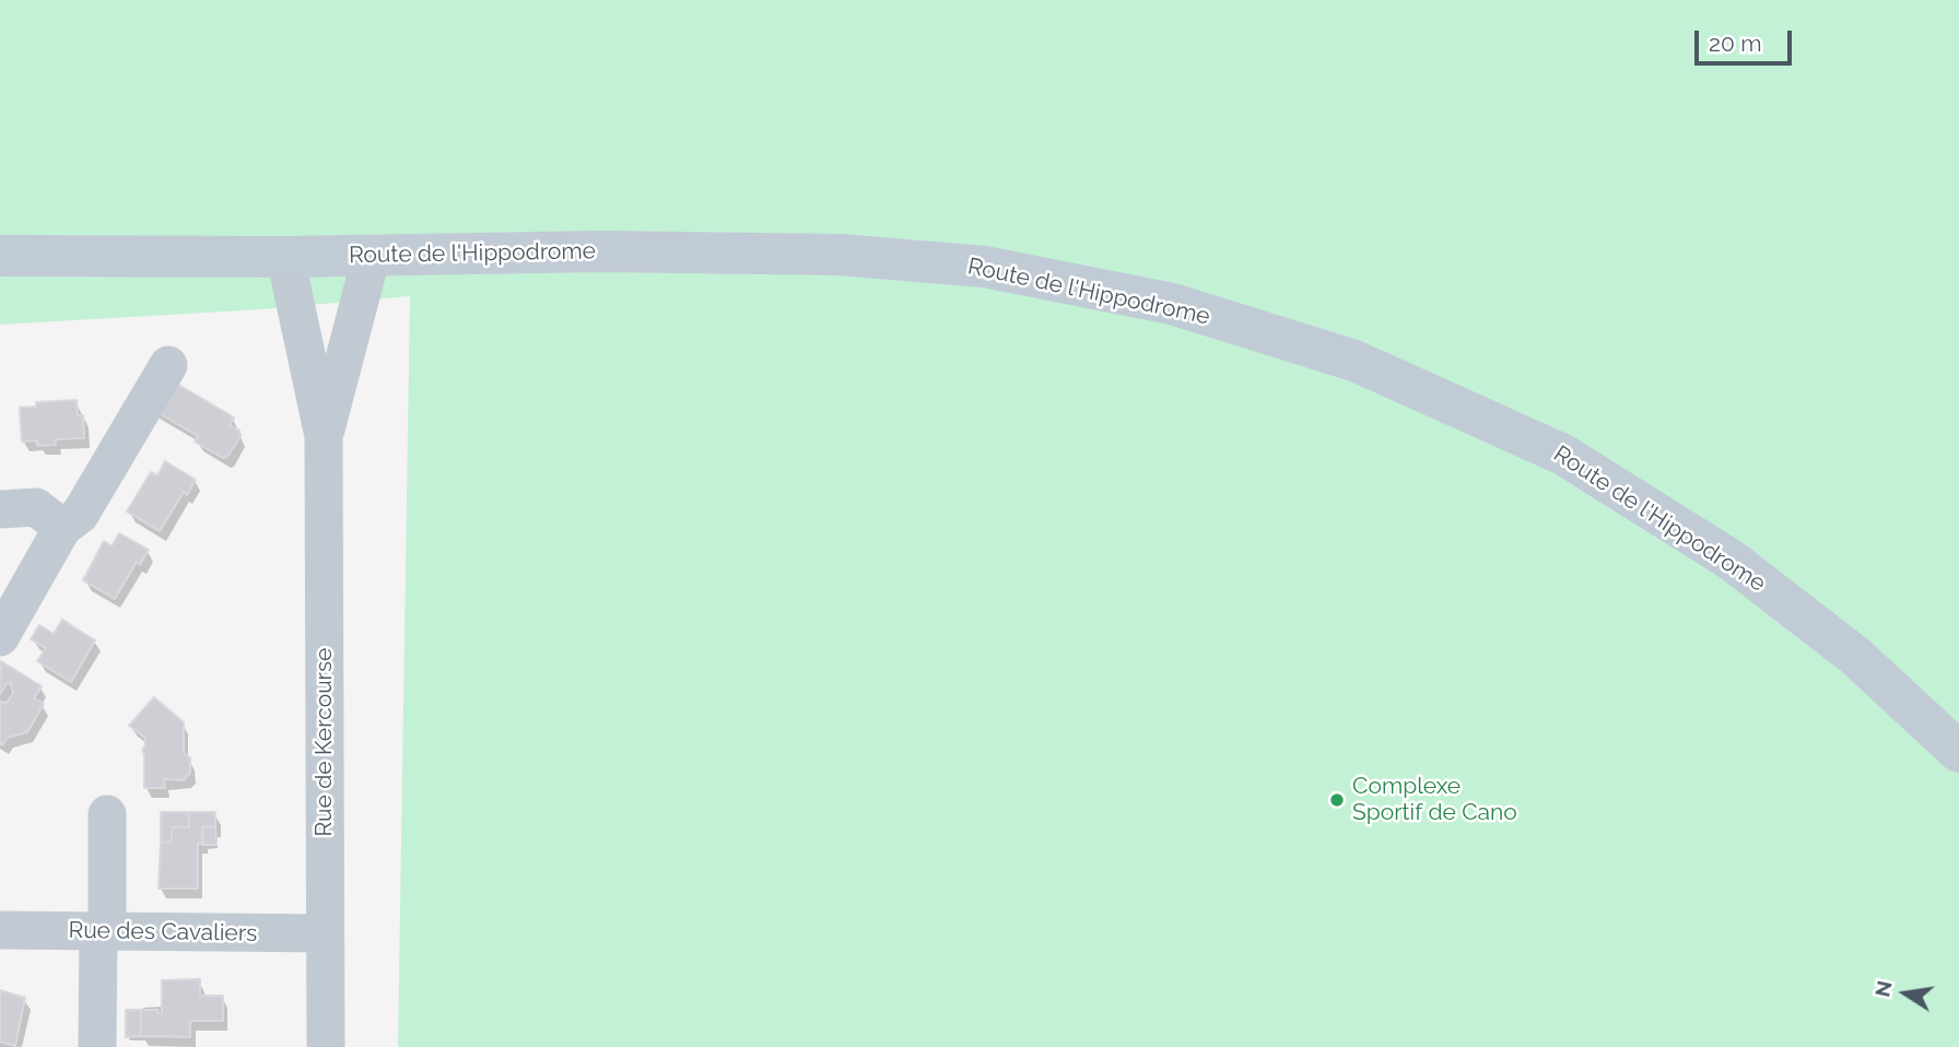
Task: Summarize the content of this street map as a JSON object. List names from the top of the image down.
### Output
{
  "streets": {
    "main road": ["Route de l'Hippodrome"],
    "street": ["Rue de Kercourse", "Rue des Cavaliers"]
  },
  "crossings": [
    ["Route de l'Hippodrome", "Rue de Kercourse"],
    ["Rue de Kercourse", "Rue des Cavaliers"]
  ],
  "places": ["Complexe Sportif de Cano"],
  "scale_bar": "20 m",
  "north": "left"
}
